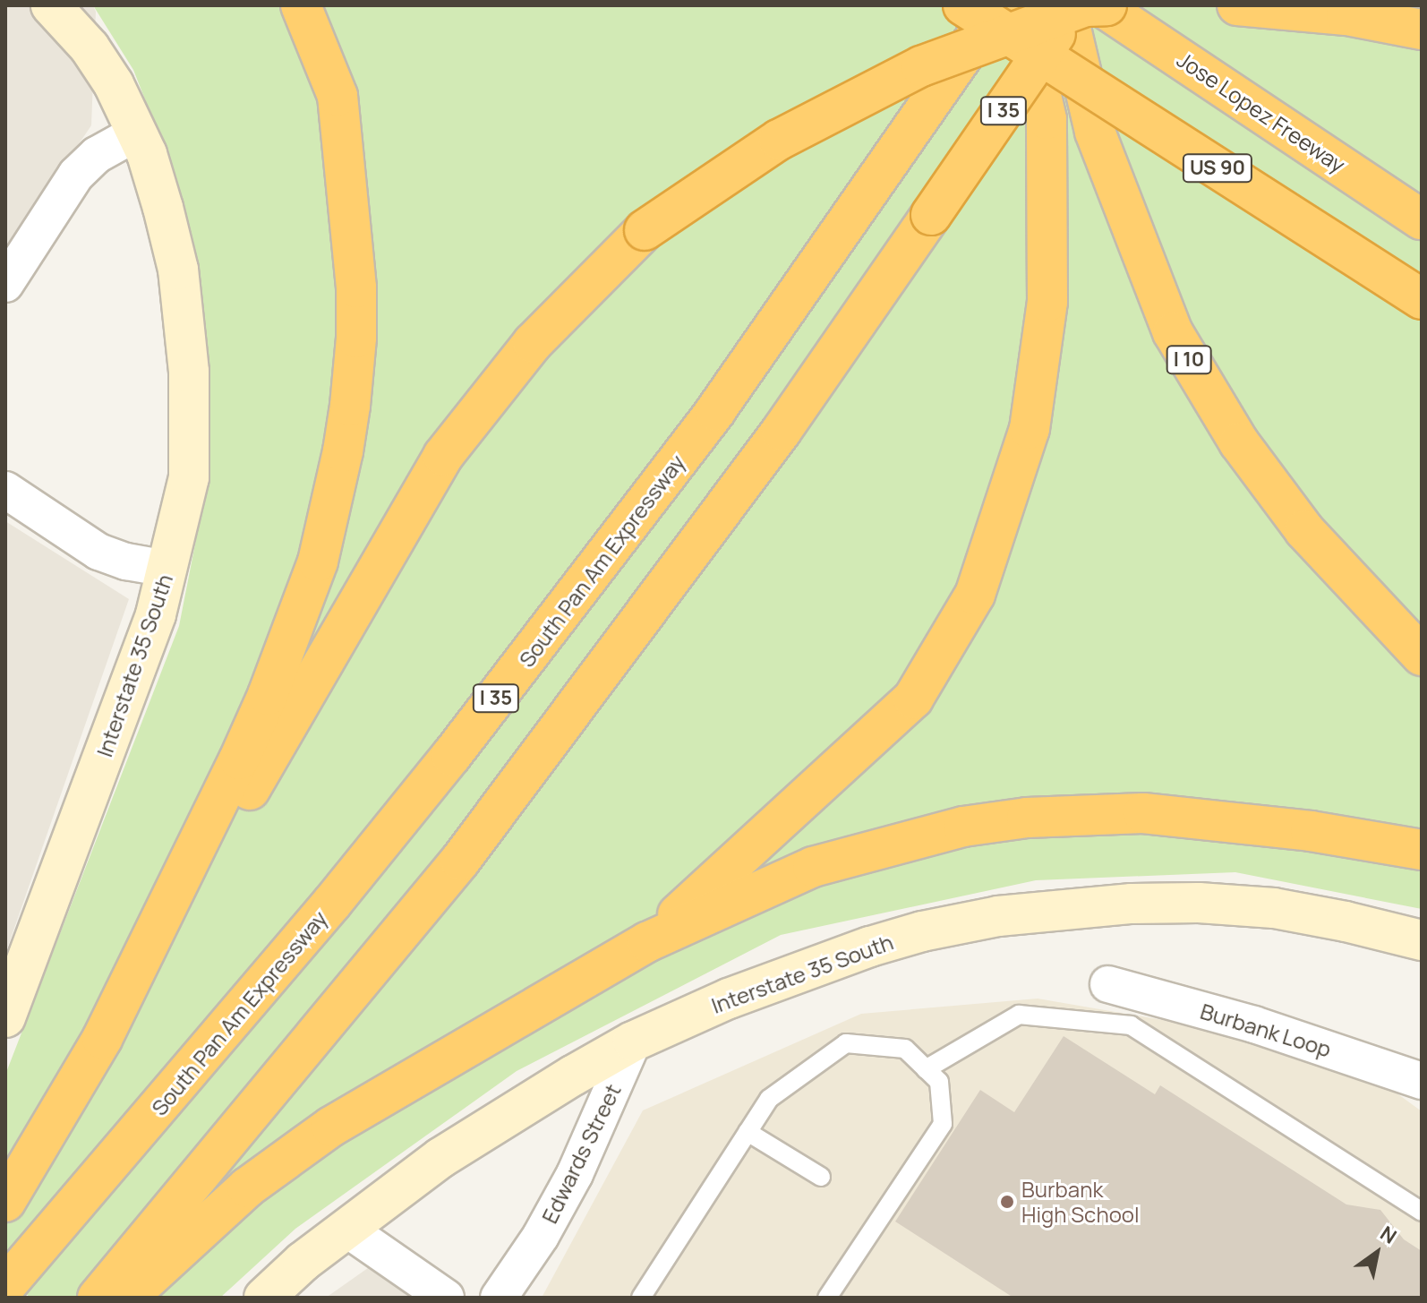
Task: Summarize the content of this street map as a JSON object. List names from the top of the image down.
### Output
{
  "streets": {
    "highway": [
      "I 35",
      "Jose Lopez Freeway",
      "US 90",
      "I 10",
      "South Pan Am Expressway"
    ],
    "main road": ["Interstate 35 South"],
    "street": ["Burbank Loop", "Edwards Street"]
  },
  "crossings": [
    ["US 90", "South Pan Am Expressway"],
    ["Interstate 35 South", "Edwards Street"]
  ],
  "places": ["Burbank High School"],
  "north": "top right"
}
